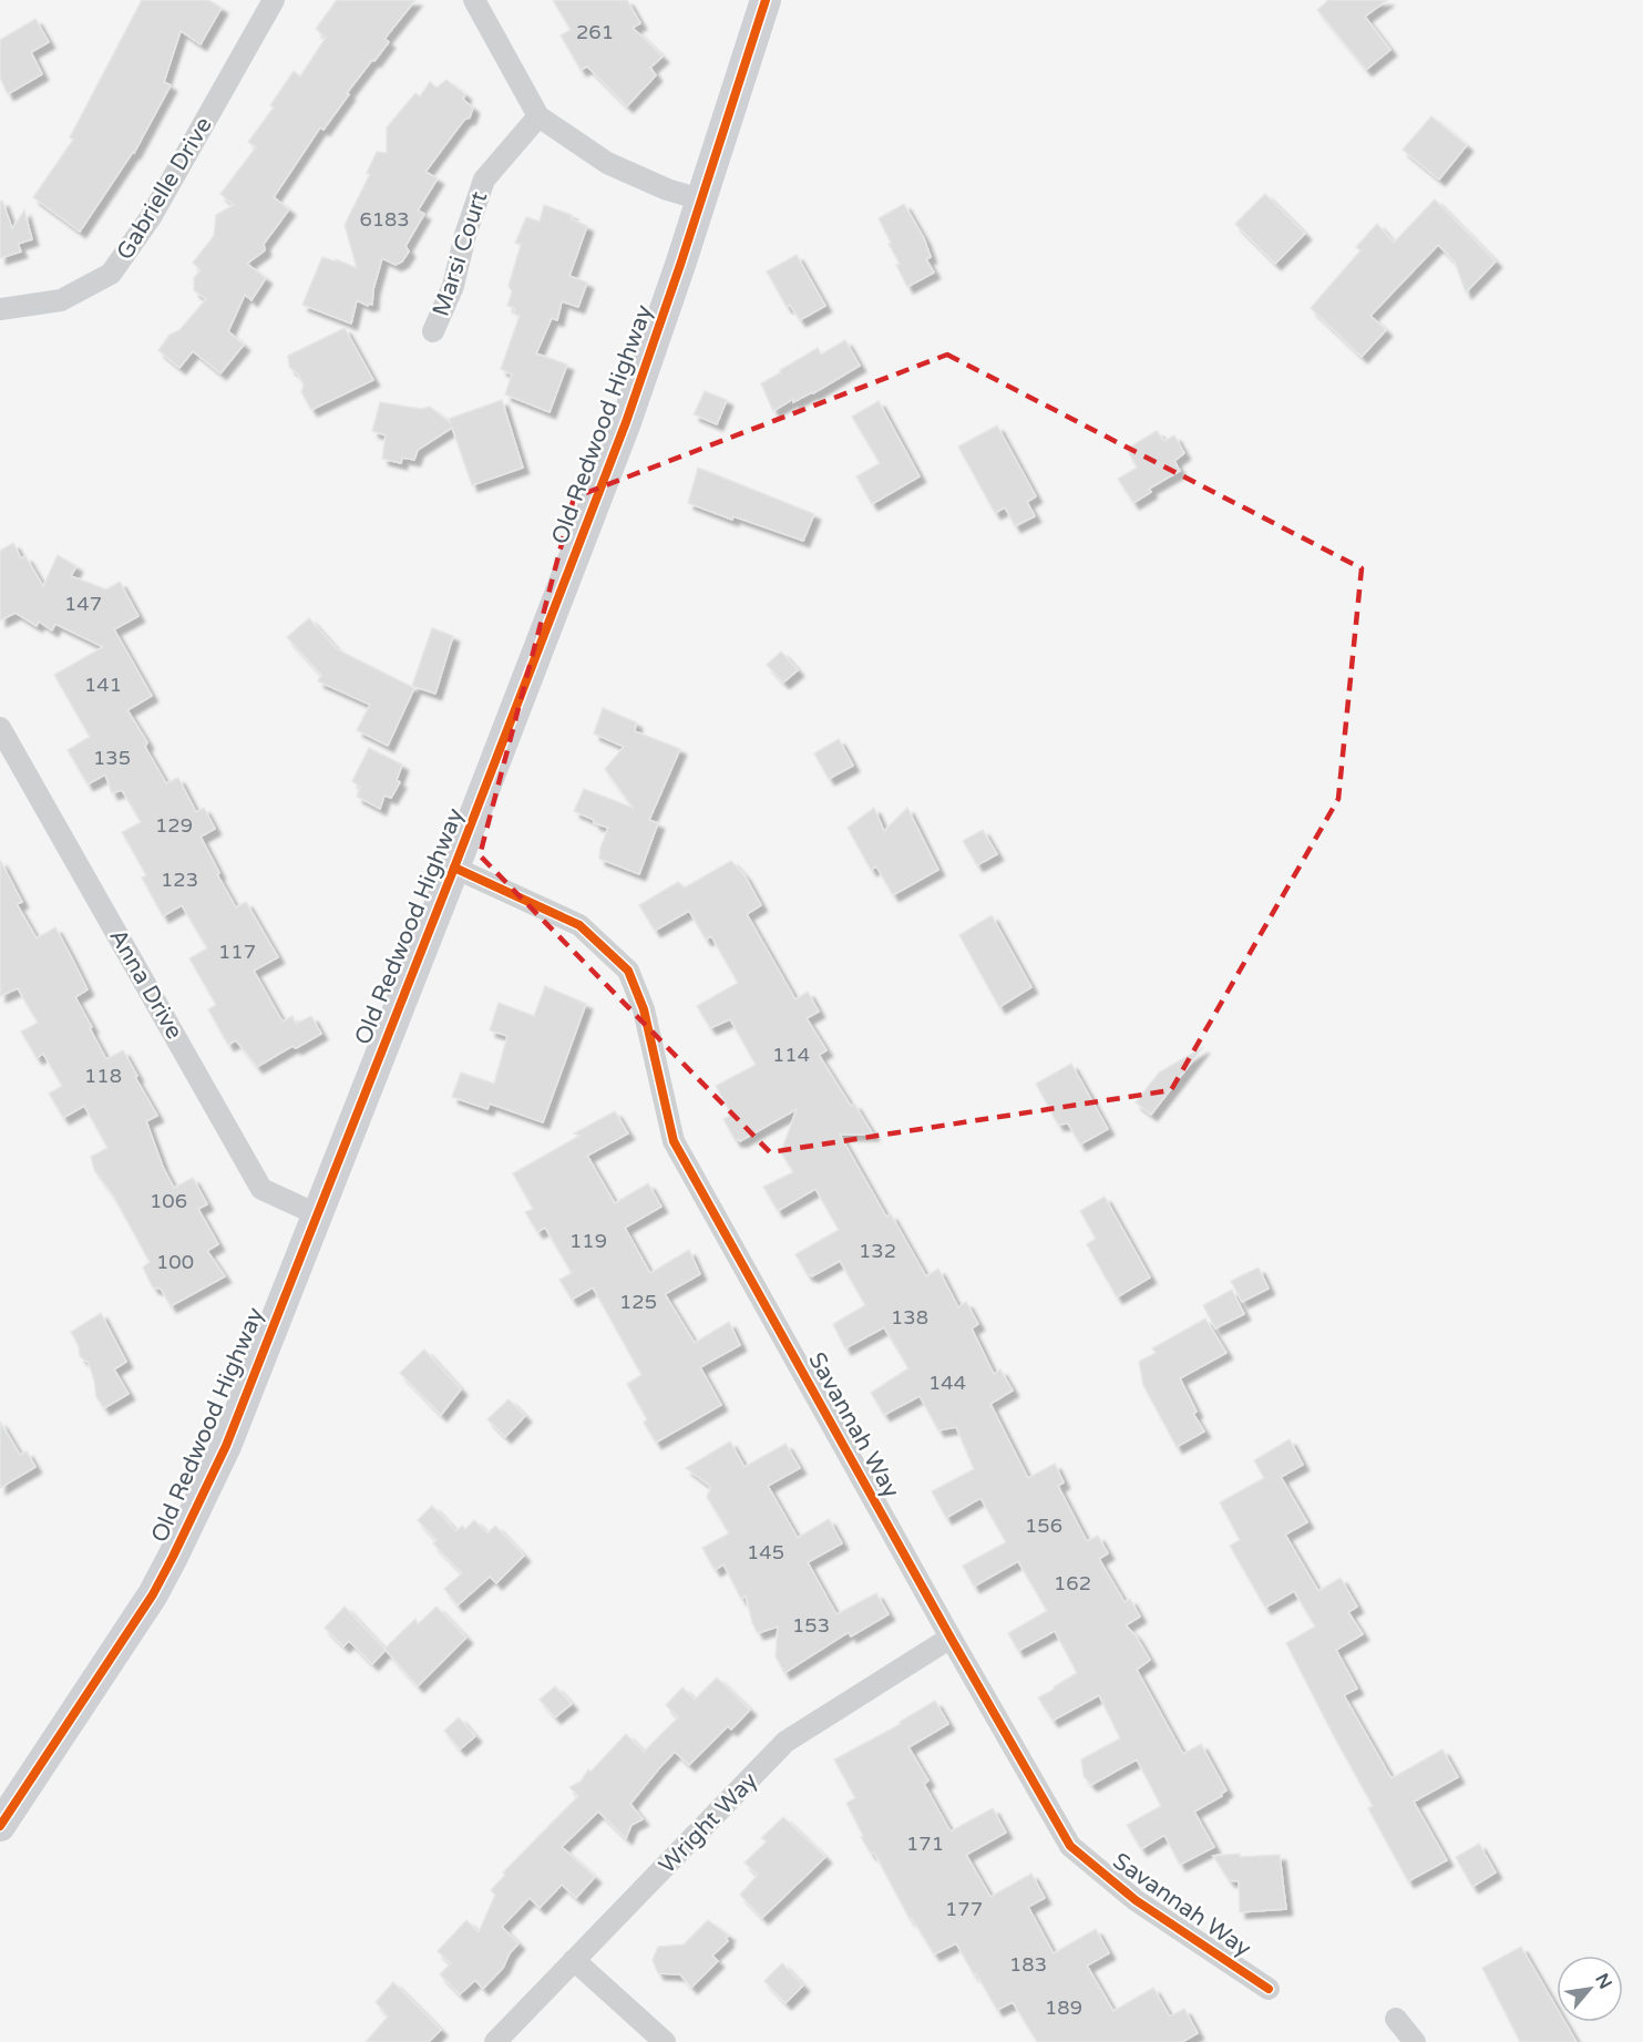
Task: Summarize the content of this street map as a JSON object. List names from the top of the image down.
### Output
{
  "streets": {
    "main road": ["Old Redwood Highway"],
    "street": [
      "Gabrielle Drive",
      "Marsi Court",
      "Anna Drive",
      "Savannah Way",
      "Wright Way"
    ]
  },
  "crossings": [
    ["Old Redwood Highway", "Anna Drive"],
    ["Old Redwood Highway", "Savannah Way"],
    ["Savannah Way", "Wright Way"]
  ],
  "house_numbers": [
    "261",
    "6183",
    "147",
    "141",
    "135",
    "129",
    "123",
    "117",
    "114",
    "118",
    "106",
    "119",
    "132",
    "100",
    "125",
    "138",
    "144",
    "156",
    "145",
    "162",
    "153",
    "171",
    "177",
    "183",
    "189"
  ],
  "north": "top right"
}
